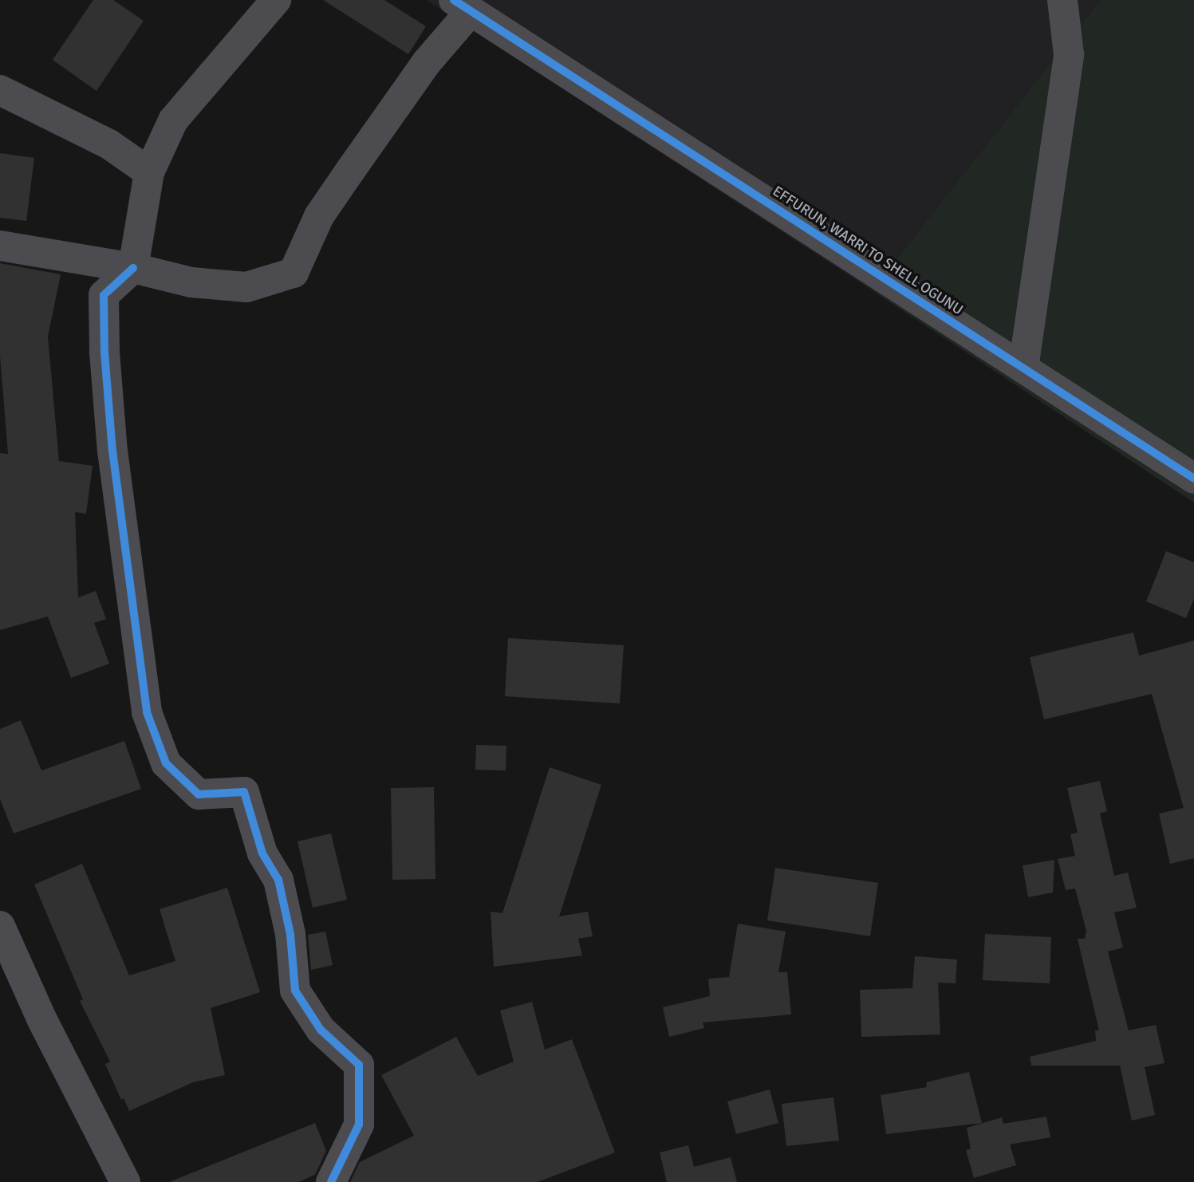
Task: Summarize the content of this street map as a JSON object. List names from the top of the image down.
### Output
{
  "streets": {
    "street": ["EFFURUN, WARRI TO SHELL OGUNU"]
  }
}
